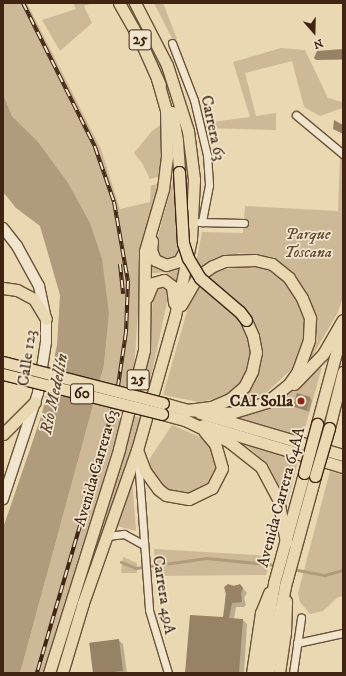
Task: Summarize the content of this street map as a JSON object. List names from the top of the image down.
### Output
{
  "streets": {
    "main road": [
      "25",
      "Calle 123",
      "60",
      "Avenida Carrera 63",
      "Avenida Carrera 64AA"
    ],
    "street": ["Carrera 63", "Carrera 49A"]
  },
  "crossings": [
    ["Carrera 63", "Avenida Carrera 63"],
    ["Avenida Carrera 63", "Carrera 49A"]
  ],
  "water": ["Río Medellín"],
  "parks": ["Parque Toscana"],
  "places": ["CAI Solla"],
  "north": "bottom"
}
